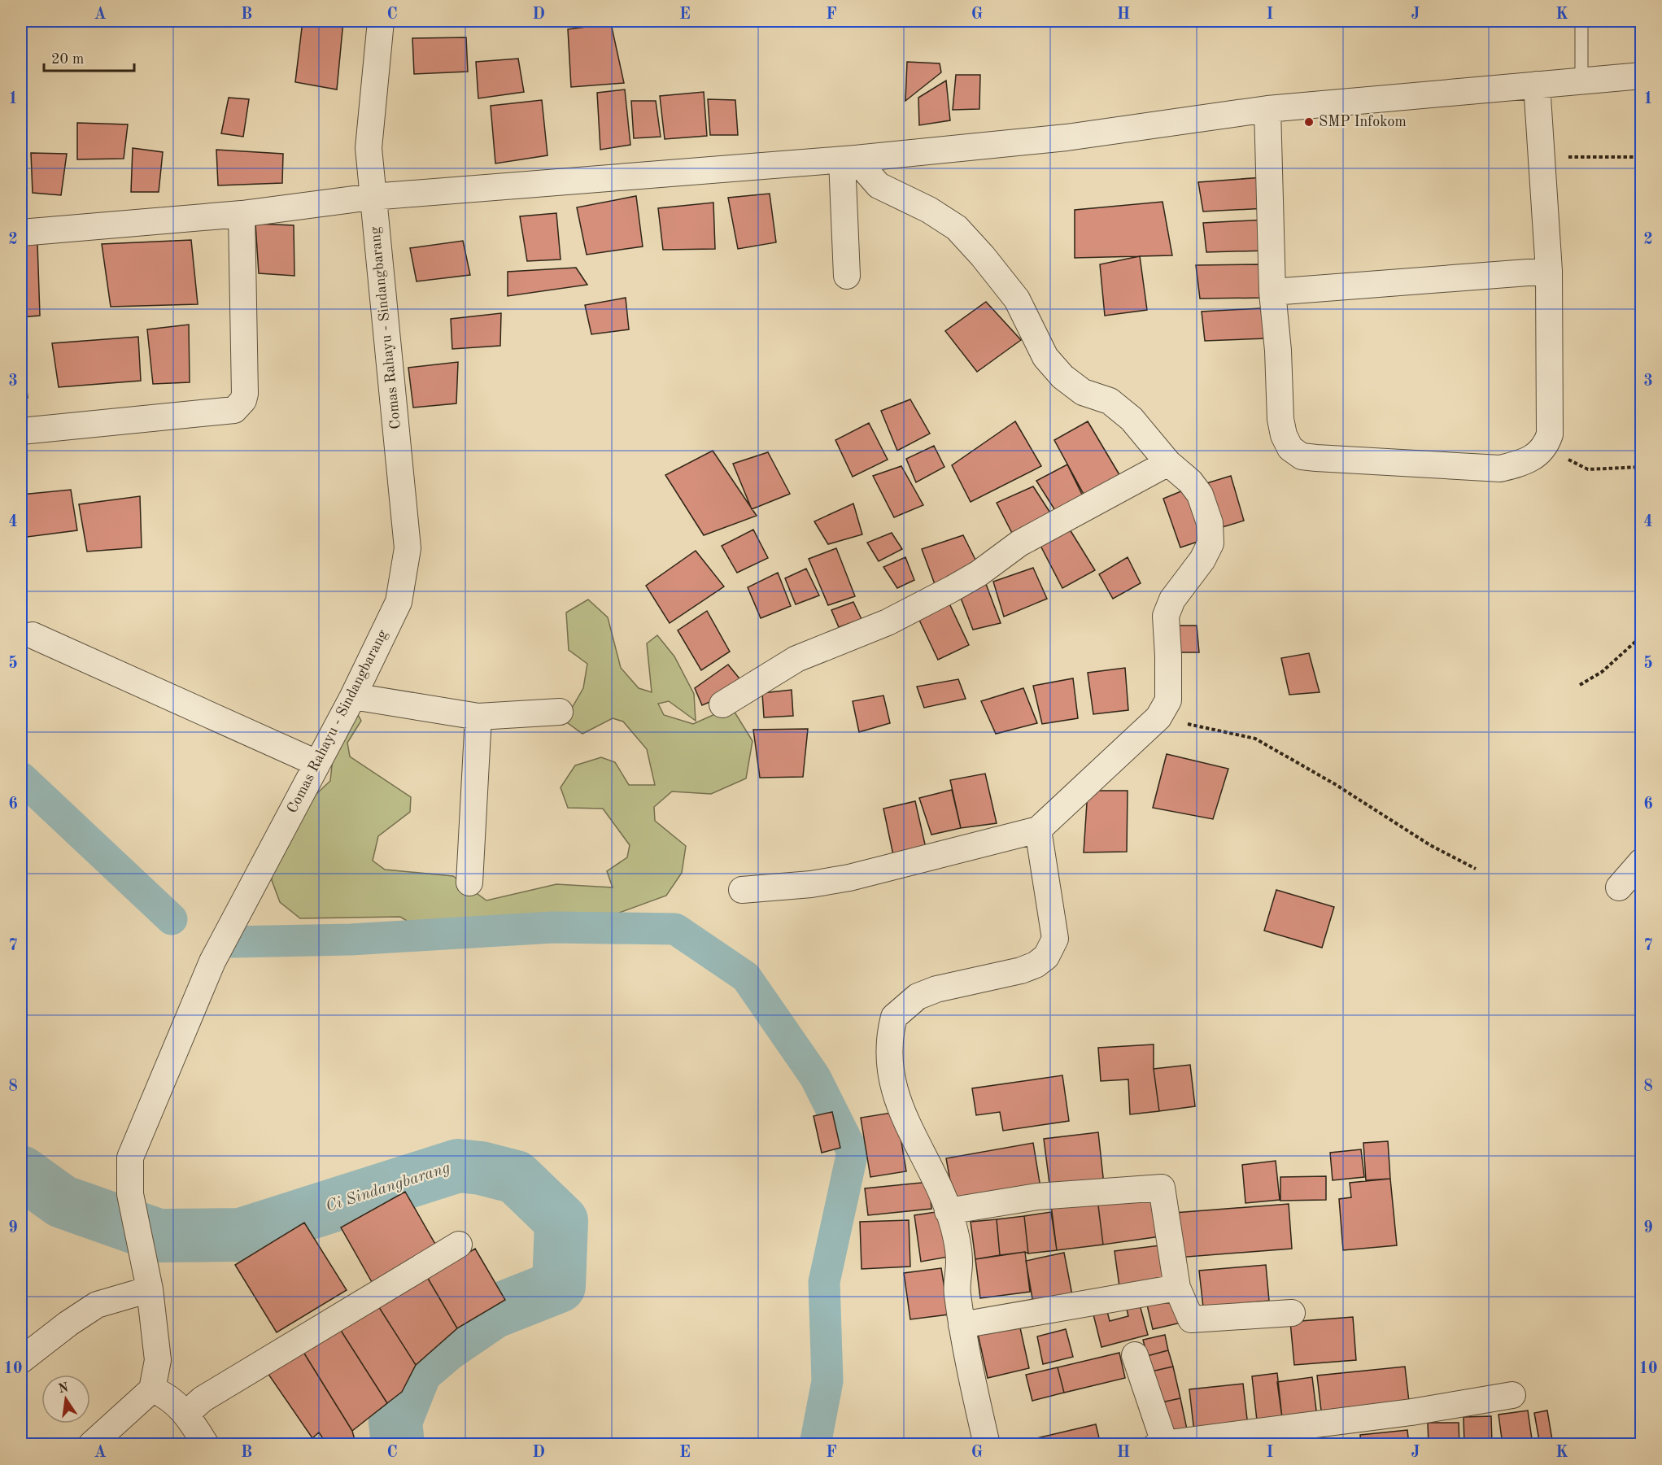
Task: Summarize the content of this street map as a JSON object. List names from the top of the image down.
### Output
{
  "streets": {
    "street": ["Comas Rahayu - Sindangbarang"]
  },
  "water": ["Ci Sindangbarang"],
  "places": ["SMP Infokom"],
  "scale_bar": "20 m",
  "north": "top",
  "grid": {
    "columns": [
      "A",
      "B",
      "C",
      "D",
      "E",
      "F",
      "G",
      "H",
      "I",
      "J",
      "K"
    ],
    "rows": [
      "1",
      "2",
      "3",
      "4",
      "5",
      "6",
      "7",
      "8",
      "9",
      "10"
    ]
  }
}
